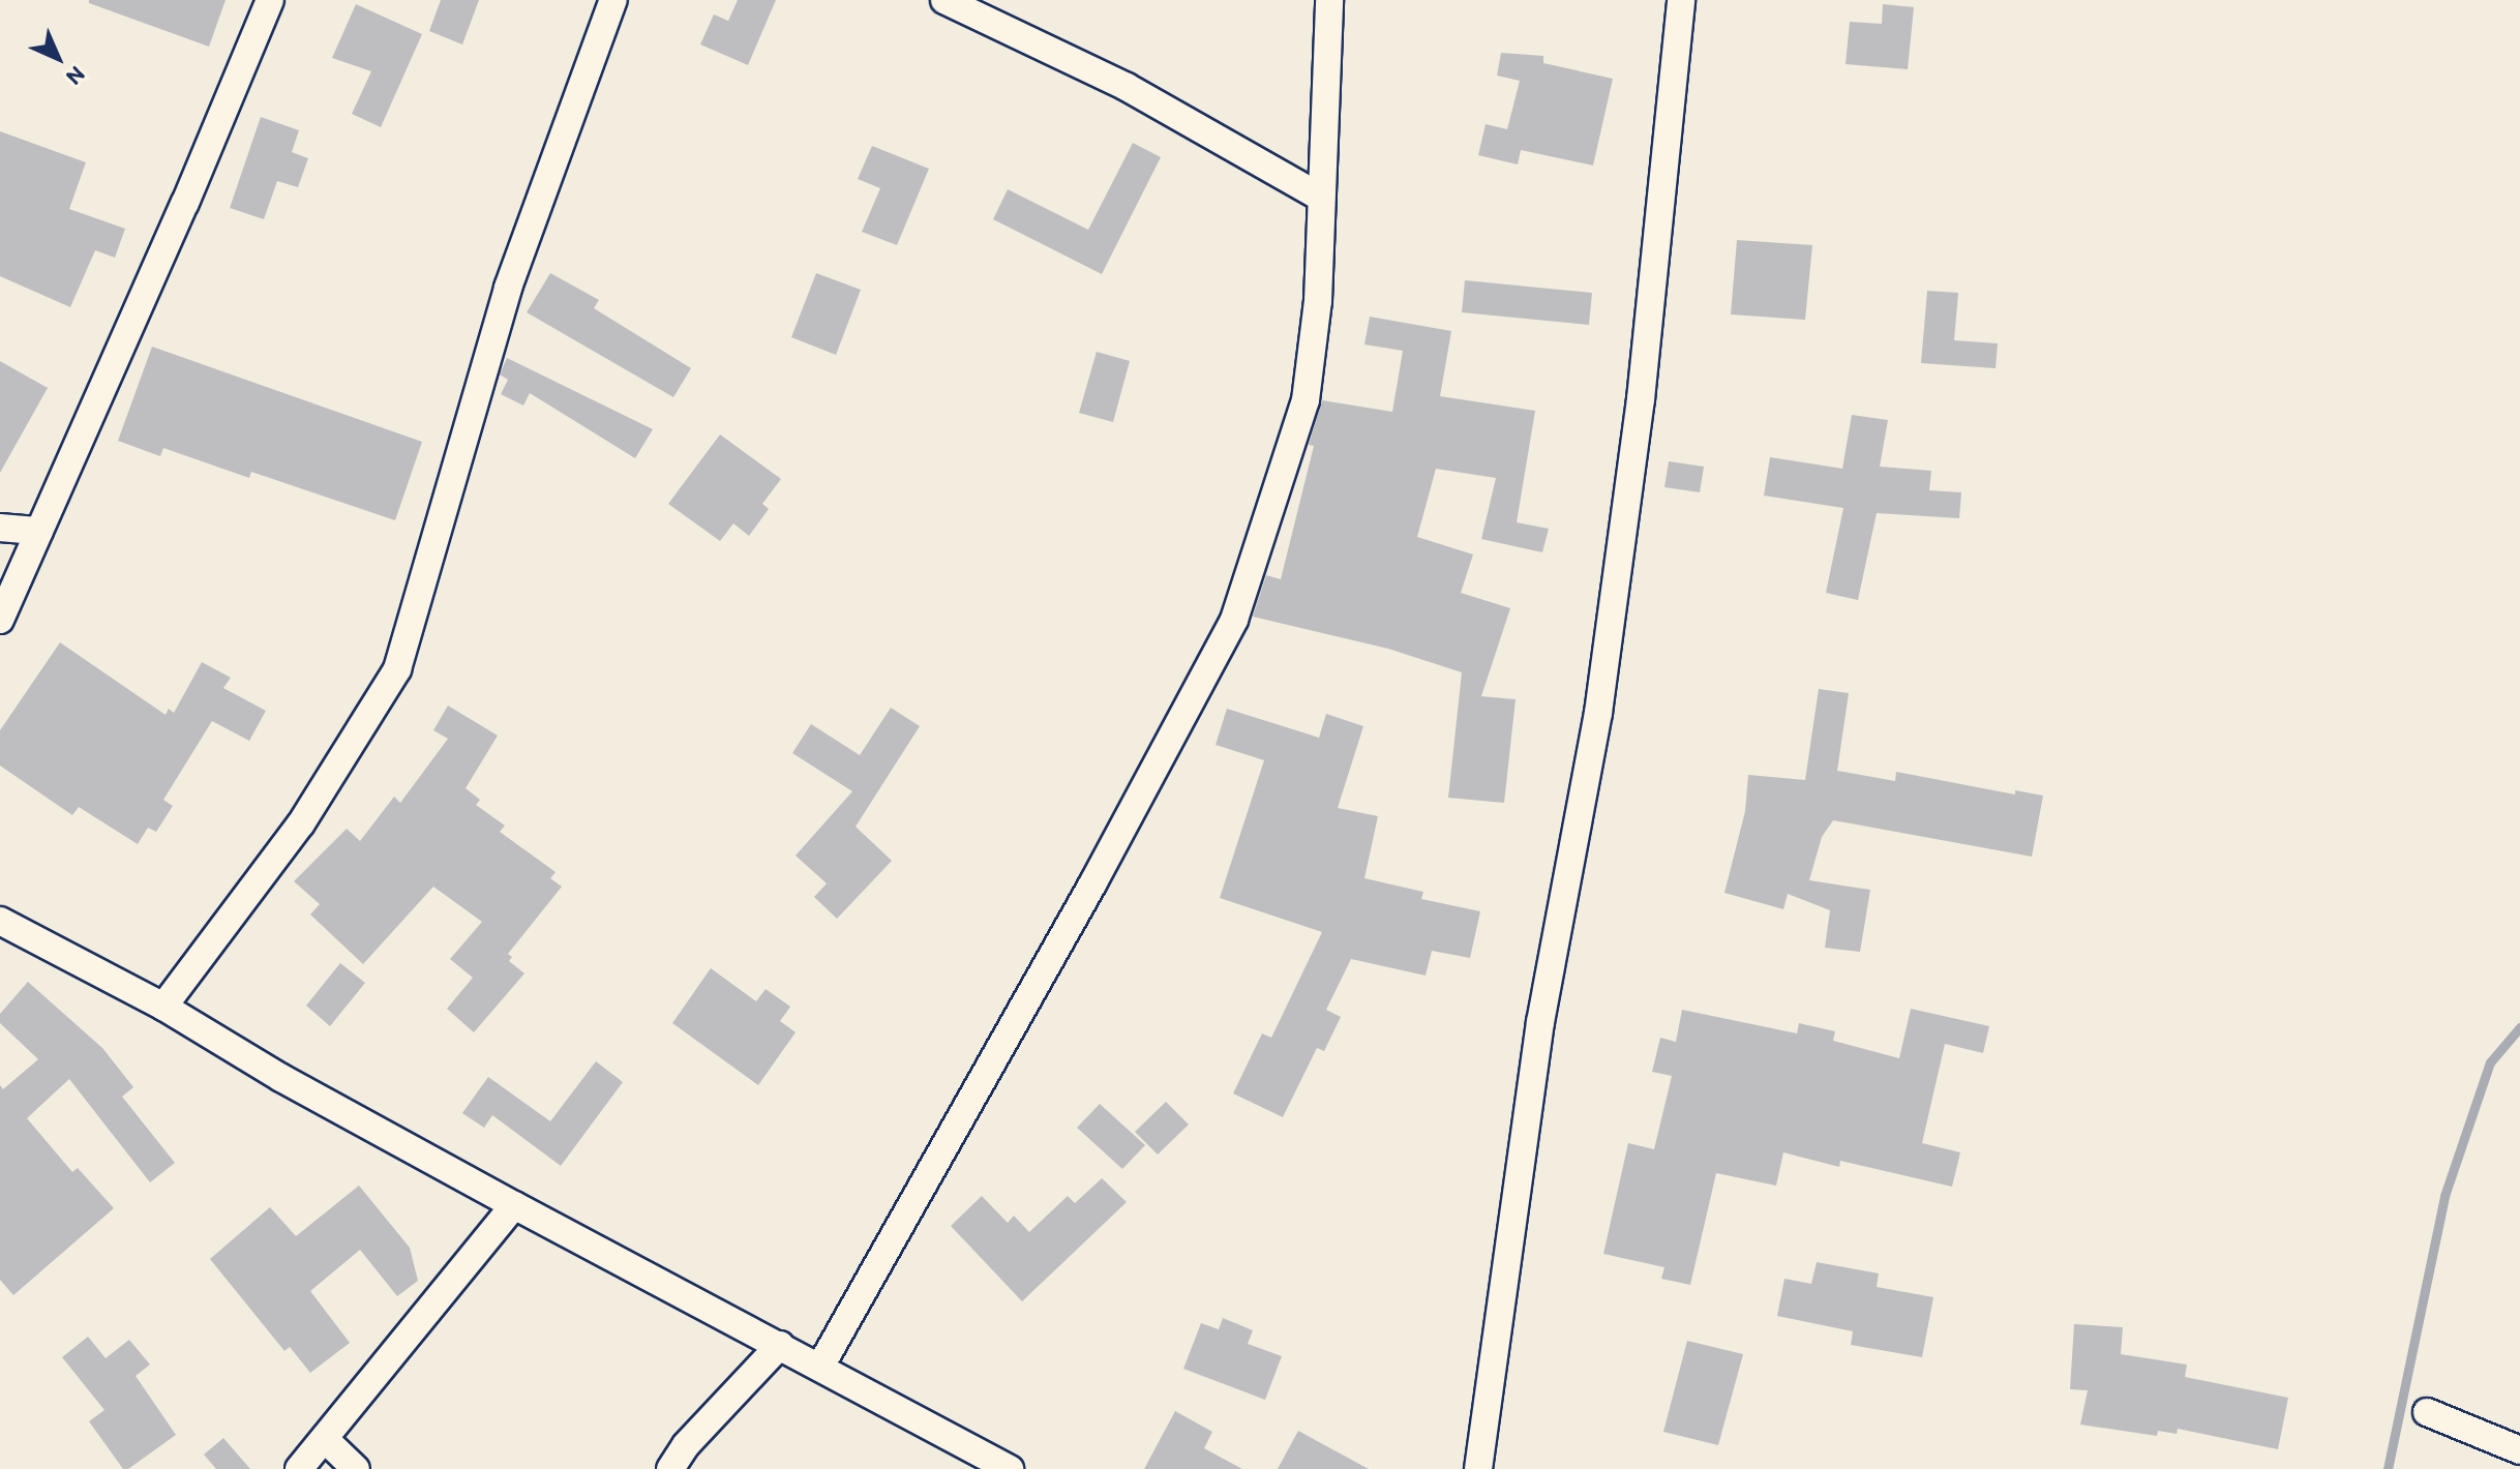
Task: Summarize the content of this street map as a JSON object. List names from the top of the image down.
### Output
{
  "north": "bottom right"
}
